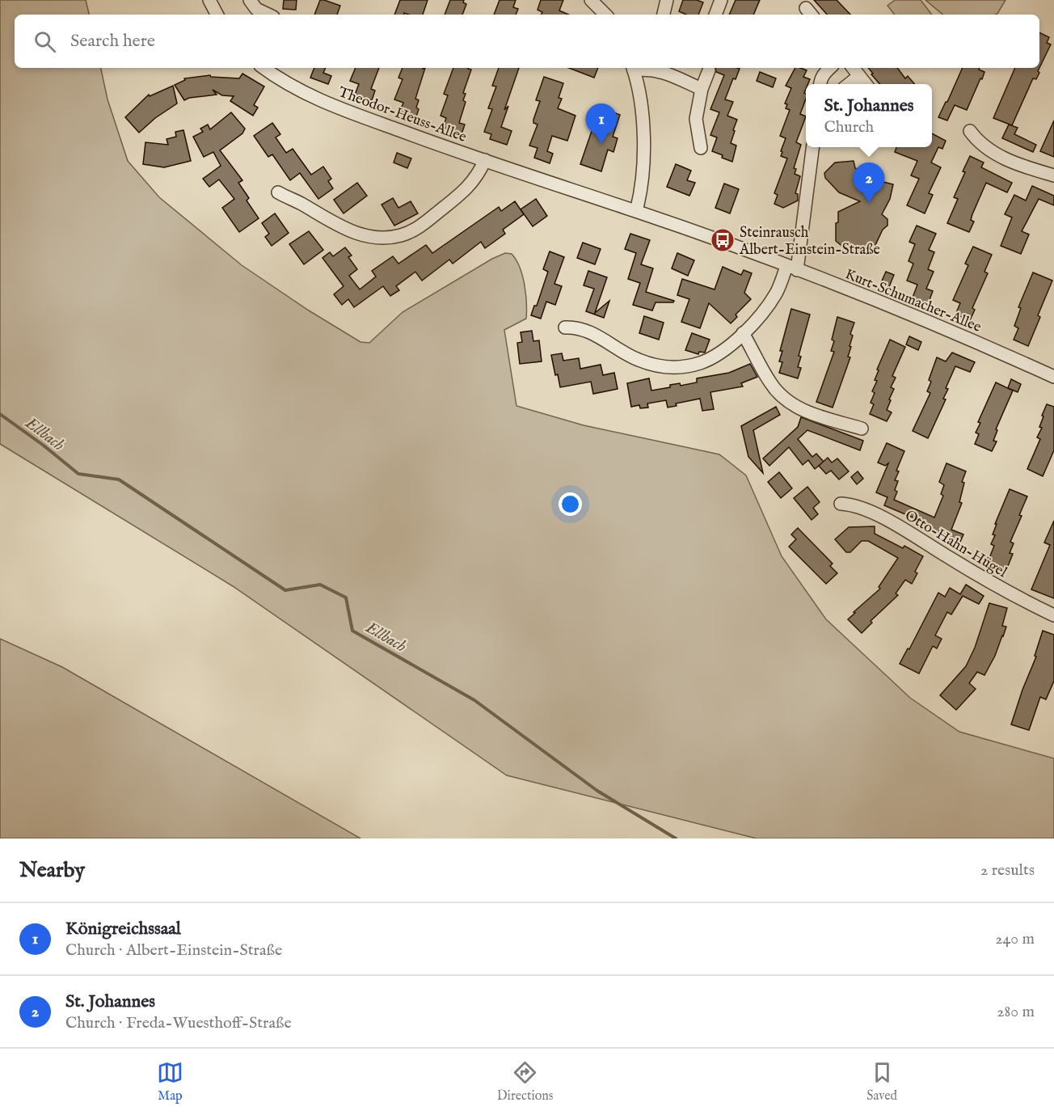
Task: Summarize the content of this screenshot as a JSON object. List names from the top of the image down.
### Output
{
  "streets": {
    "street": ["Theodor-Heuss-Allee", "Kurt-Schumacher-Allee", "Otto-Hahn-Hügel"]
  },
  "crossings": [
    ["Theodor-Heuss-Allee", "Kurt-Schumacher-Allee"]
  ],
  "water": ["Ellbach"],
  "places": {
    "bus stop": ["Steinrausch Albert-Einstein-Straße"]
  },
  "page": {
    "search": "Search here",
    "popup": ["St. Johannes", "Church"],
    "pins": ["1", "2"],
    "heading": ["Nearby", "2 results"],
    "list": [
      {
        "mark": "1",
        "name": "Königreichssaal",
        "note": "Church · Albert-Einstein-Straße",
        "value": "240 m"
      },
      {
        "mark": "2",
        "name": "St. Johannes",
        "note": "Church · Freda-Wuesthoff-Straße",
        "value": "280 m"
      }
    ],
    "nav": ["Map", "Directions", "Saved"]
  }
}
